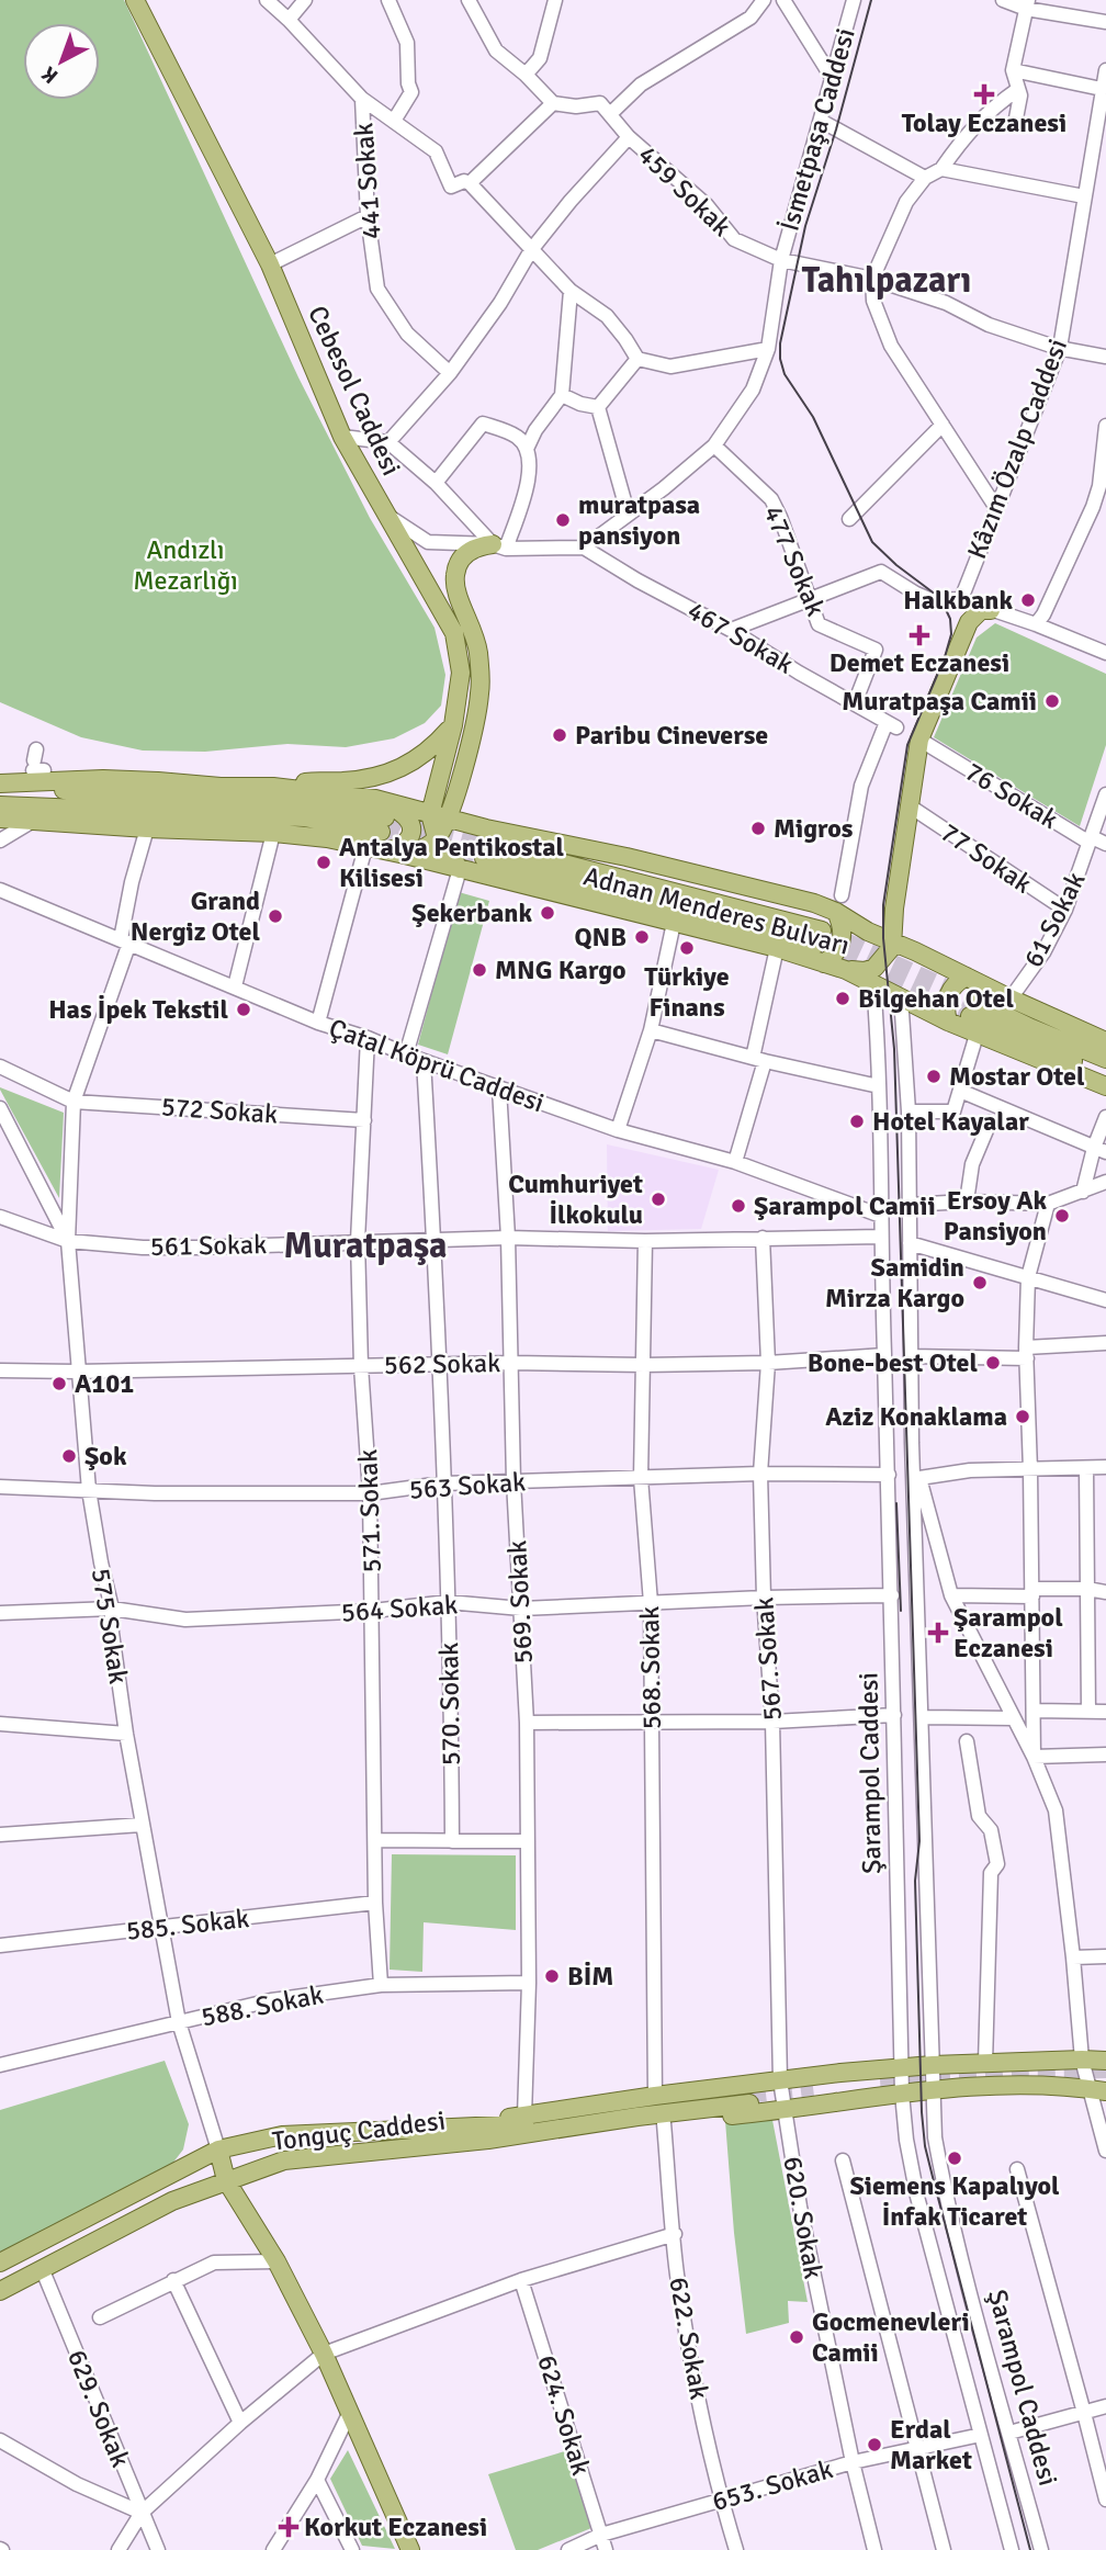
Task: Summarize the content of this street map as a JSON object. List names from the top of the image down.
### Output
{
  "streets": {
    "main road": ["Cebesol Caddesi", "Adnan Menderes Bulvarı", "Tonguç Caddesi"],
    "street": [
      "İsmetpaşa Caddesi",
      "441 Sokak",
      "459 Sokak",
      "Kâzım Özalp Caddesi",
      "477 Sokak",
      "467 Sokak",
      "76 Sokak",
      "77 Sokak",
      "61 Sokak",
      "Çatal Köprü Caddesi",
      "572 Sokak",
      "561 Sokak",
      "562 Sokak",
      "563 Sokak",
      "571. Sokak",
      "569. Sokak",
      "564 Sokak",
      "575 Sokak",
      "567. Sokak",
      "568. Sokak",
      "570. Sokak",
      "Şarampol Caddesi",
      "585. Sokak",
      "588. Sokak",
      "620. Sokak",
      "622. Sokak",
      "629. Sokak",
      "624. Sokak",
      "653. Sokak"
    ]
  },
  "crossings": [
    ["İsmetpaşa Caddesi", "459 Sokak"],
    ["İsmetpaşa Caddesi", "477 Sokak"],
    ["İsmetpaşa Caddesi", "467 Sokak"],
    ["459 Sokak", "Kâzım Özalp Caddesi"],
    ["Cebesol Caddesi", "Adnan Menderes Bulvarı"],
    ["477 Sokak", "467 Sokak"],
    ["467 Sokak", "Adnan Menderes Bulvarı"],
    ["76 Sokak", "61 Sokak"],
    ["77 Sokak", "61 Sokak"],
    ["Adnan Menderes Bulvarı", "61 Sokak"],
    ["Adnan Menderes Bulvarı", "Şarampol Caddesi"],
    ["Çatal Köprü Caddesi", "571. Sokak"],
    ["Çatal Köprü Caddesi", "569. Sokak"],
    ["Çatal Köprü Caddesi", "570. Sokak"],
    ["Çatal Köprü Caddesi", "Şarampol Caddesi"],
    ["572 Sokak", "571. Sokak"],
    ["561 Sokak", "571. Sokak"],
    ["561 Sokak", "569. Sokak"],
    ["561 Sokak", "575 Sokak"],
    ["561 Sokak", "567. Sokak"],
    ["561 Sokak", "568. Sokak"],
    ["561 Sokak", "570. Sokak"],
    ["561 Sokak", "Şarampol Caddesi"],
    ["562 Sokak", "571. Sokak"],
    ["562 Sokak", "569. Sokak"],
    ["562 Sokak", "575 Sokak"],
    ["562 Sokak", "567. Sokak"],
    ["562 Sokak", "568. Sokak"],
    ["562 Sokak", "570. Sokak"],
    ["562 Sokak", "Şarampol Caddesi"],
    ["563 Sokak", "571. Sokak"],
    ["563 Sokak", "569. Sokak"],
    ["563 Sokak", "575 Sokak"],
    ["563 Sokak", "567. Sokak"],
    ["563 Sokak", "568. Sokak"],
    ["563 Sokak", "570. Sokak"],
    ["563 Sokak", "Şarampol Caddesi"],
    ["571. Sokak", "564 Sokak"],
    ["571. Sokak", "585. Sokak"],
    ["571. Sokak", "588. Sokak"],
    ["569. Sokak", "564 Sokak"],
    ["569. Sokak", "588. Sokak"],
    ["569. Sokak", "Tonguç Caddesi"],
    ["564 Sokak", "575 Sokak"],
    ["564 Sokak", "567. Sokak"],
    ["564 Sokak", "568. Sokak"],
    ["564 Sokak", "570. Sokak"],
    ["564 Sokak", "Şarampol Caddesi"],
    ["575 Sokak", "585. Sokak"],
    ["575 Sokak", "588. Sokak"],
    ["567. Sokak", "620. Sokak"],
    ["Şarampol Caddesi", "653. Sokak"],
    ["Tonguç Caddesi", "629. Sokak"],
    ["620. Sokak", "653. Sokak"],
    ["622. Sokak", "653. Sokak"],
    ["624. Sokak", "653. Sokak"]
  ],
  "districts": ["Tahılpazarı", "Muratpaşa"],
  "parks": ["Andızlı Mezarlığı"],
  "places": {
    "health": [
      "Tolay Eczanesi",
      "Demet Eczanesi",
      "Şarampol Eczanesi",
      "Korkut Eczanesi"
    ],
    "other": [
      "muratpasa pansiyon",
      "Halkbank",
      "Muratpaşa Camii",
      "Paribu Cineverse",
      "Migros",
      "Antalya Pentikostal Kilisesi",
      "Şekerbank",
      "Grand Nergiz Otel",
      "QNB",
      "Türkiye Finans",
      "MNG Kargo",
      "Bilgehan Otel",
      "Has İpek Tekstil",
      "Mostar Otel",
      "Hotel Kayalar",
      "Cumhuriyet İlkokulu",
      "Şarampol Camii",
      "Ersoy Ak Pansiyon",
      "Samidin Mirza Kargo",
      "Bone-best Otel",
      "A101",
      "Aziz Konaklama",
      "Şok",
      "BİM",
      "Siemens Kapalıyol İnfak Ticaret",
      "Gocmenevleri Camii",
      "Erdal Market"
    ]
  },
  "north": "bottom left"
}
